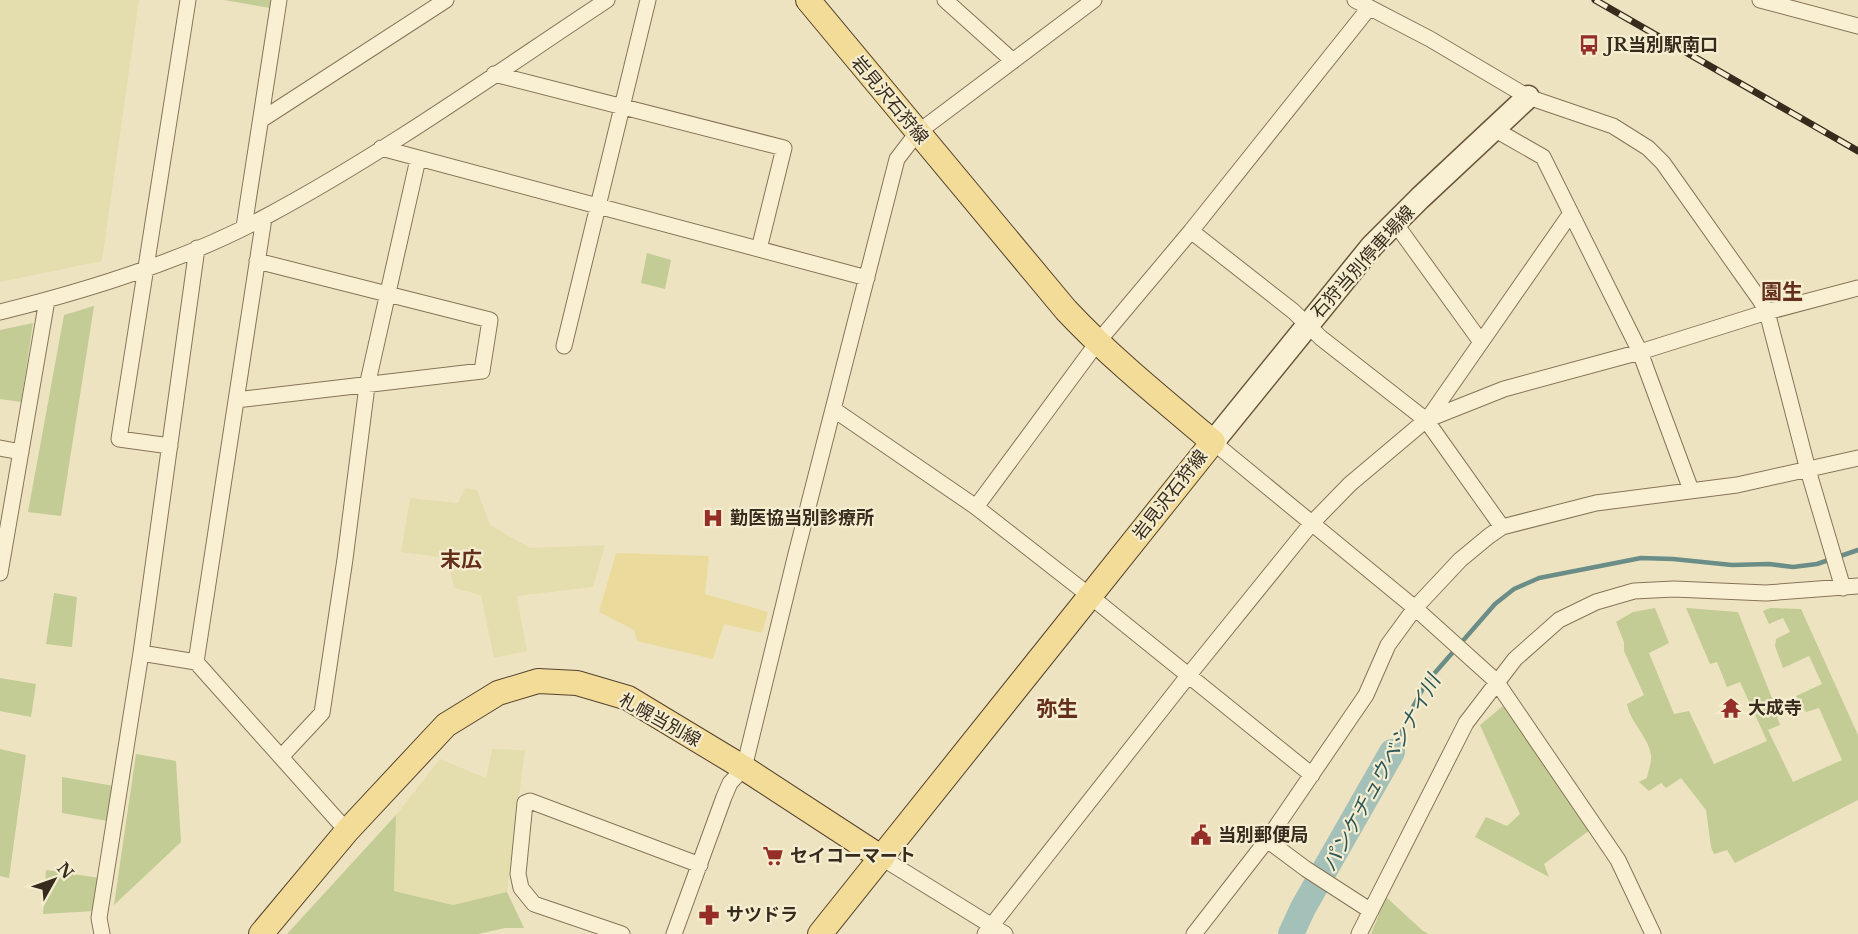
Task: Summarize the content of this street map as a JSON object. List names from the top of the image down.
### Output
{
  "streets": {
    "main road": ["岩見沢石狩線", "石狩当別停車場線", "札幌当別線"]
  },
  "crossings": [
    ["岩見沢石狩線", "石狩当別停車場線"],
    ["岩見沢石狩線", "札幌当別線"]
  ],
  "districts": ["園生", "末広", "弥生"],
  "water": ["パンケチュウベシナイ川"],
  "places": {
    "bus stop": ["JR当別駅南口"],
    "hospital": ["勤医協当別診療所"],
    "temple": ["大成寺"],
    "public building": ["当別郵便局"],
    "supermarket": ["セイコーマート"],
    "pharmacy": ["サツドラ"]
  },
  "north": "top right"
}
